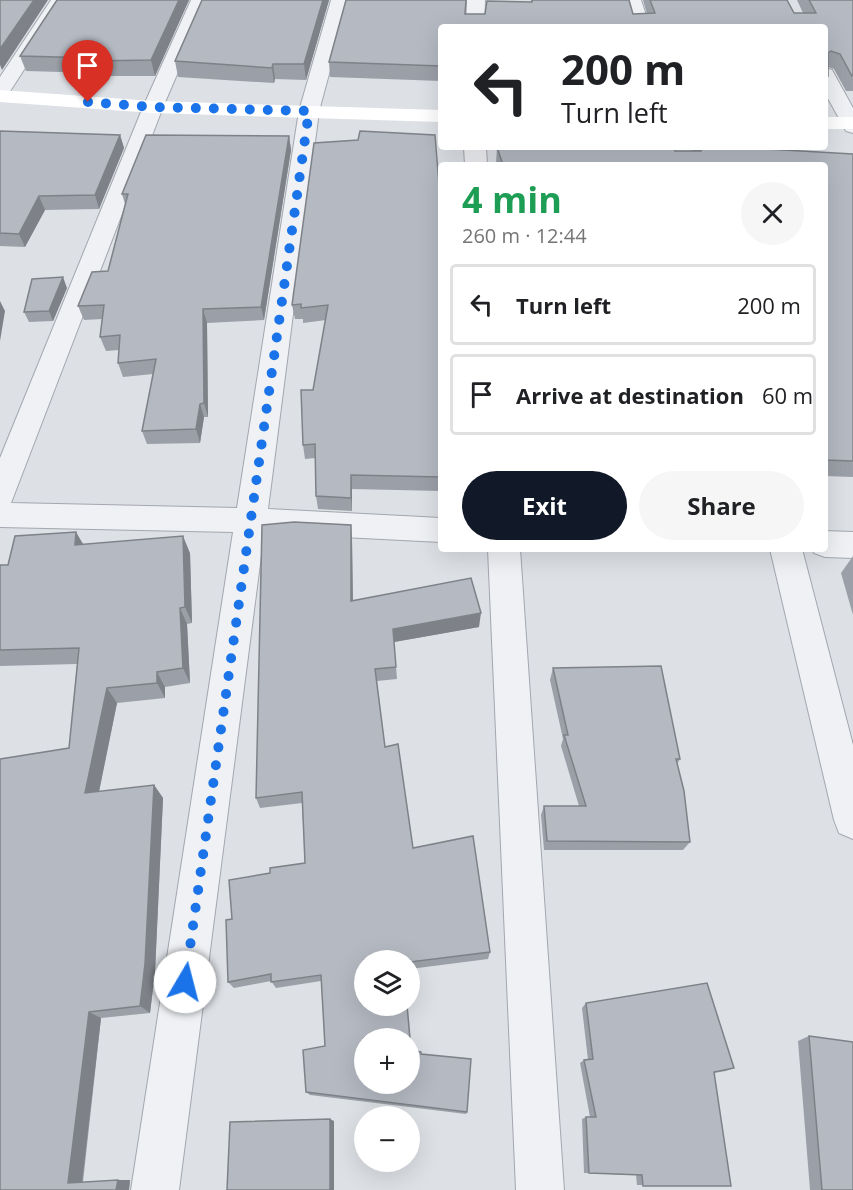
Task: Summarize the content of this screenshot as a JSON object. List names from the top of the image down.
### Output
{
  "page": {
    "turn": ["200 m", "Turn left"],
    "heading": ["4 min", "260 m · 12:44"],
    "list": [
      {
        "name": "Turn left",
        "value": "200 m"
      },
      {
        "name": "Arrive at destination",
        "value": "60 m"
      }
    ],
    "buttons": ["Exit", "Share"],
    "map_buttons": ["+", "−"]
  }
}
